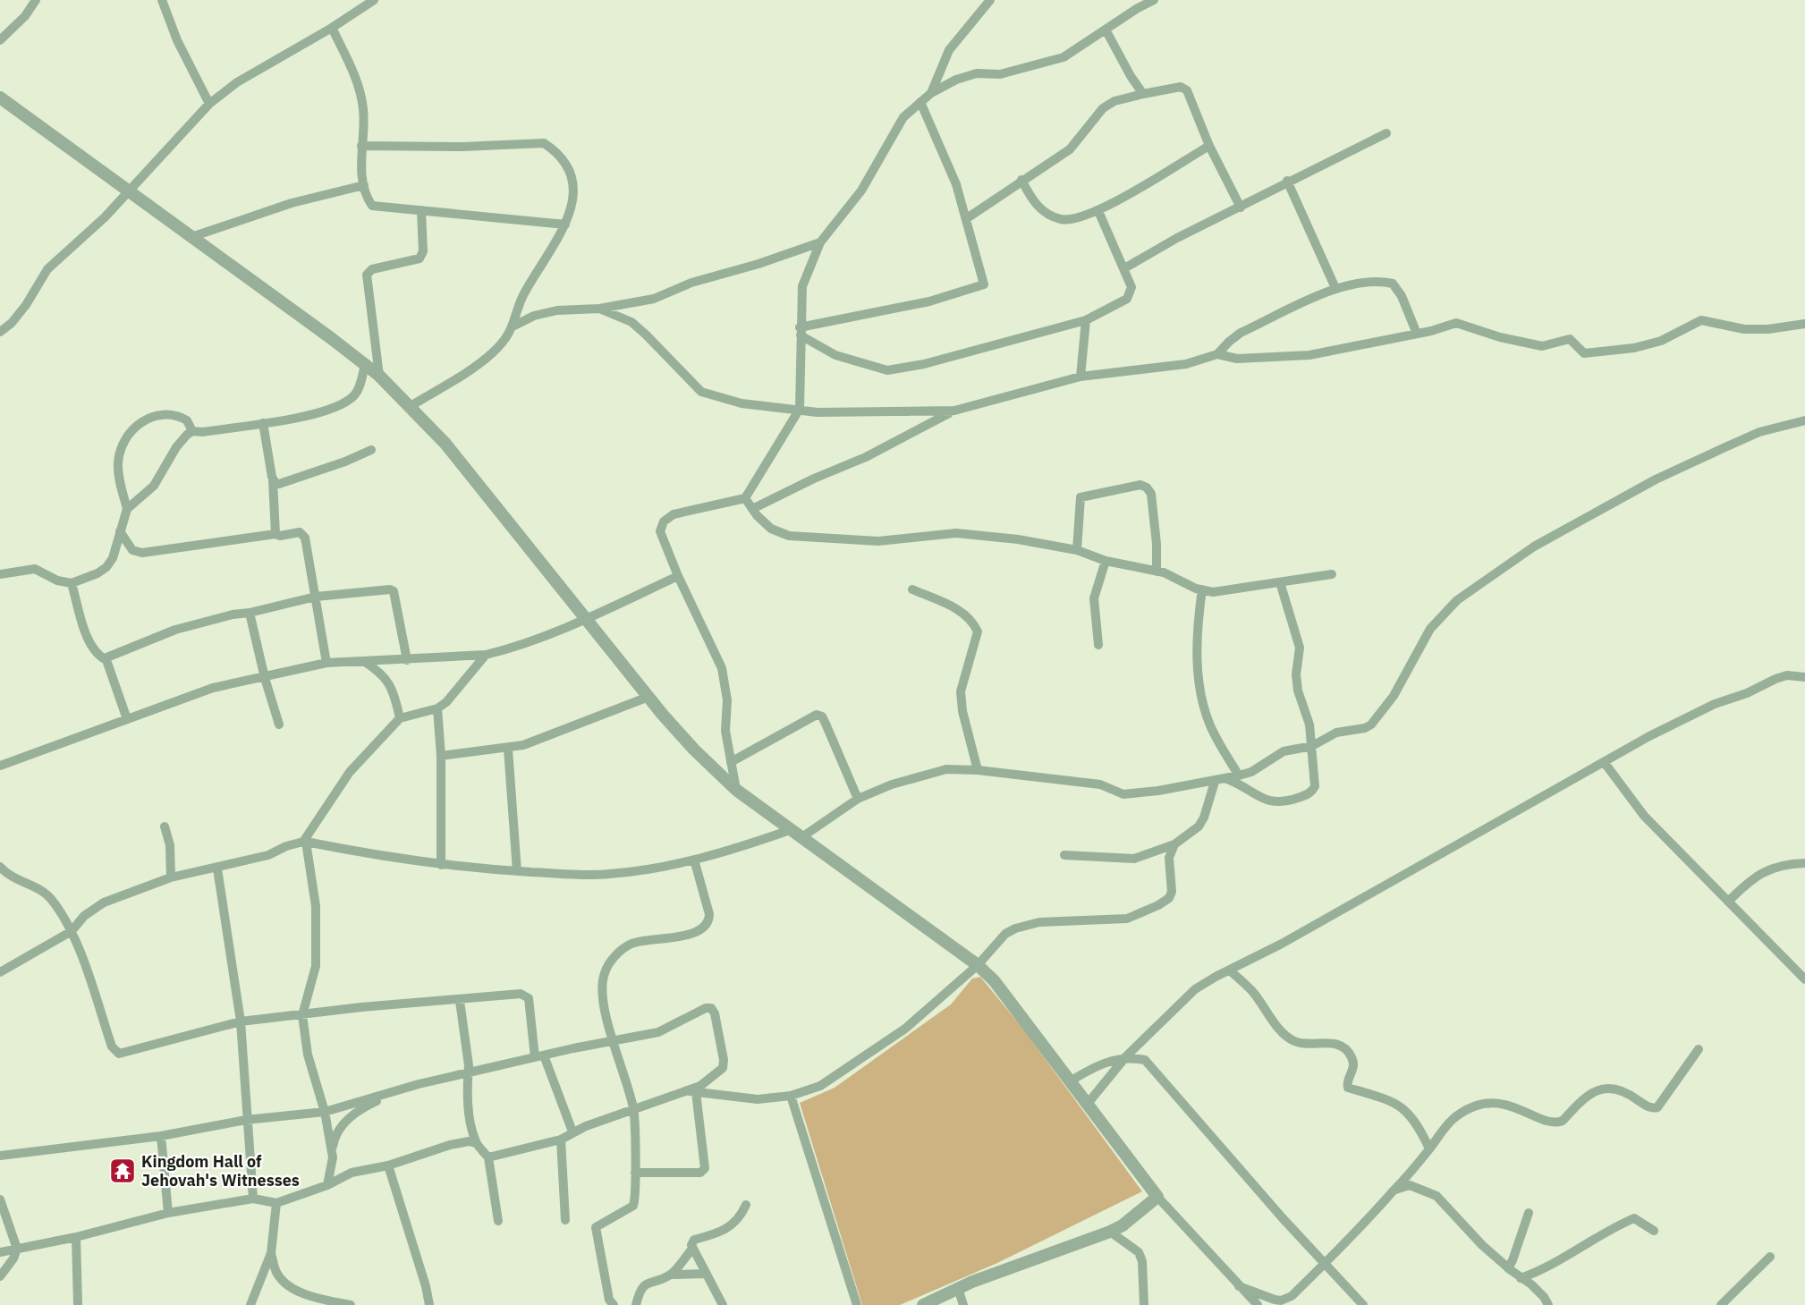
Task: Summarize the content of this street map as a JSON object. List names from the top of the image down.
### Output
{
  "places": {
    "temple": ["Kingdom Hall of Jehovah's Witnesses"]
  }
}
